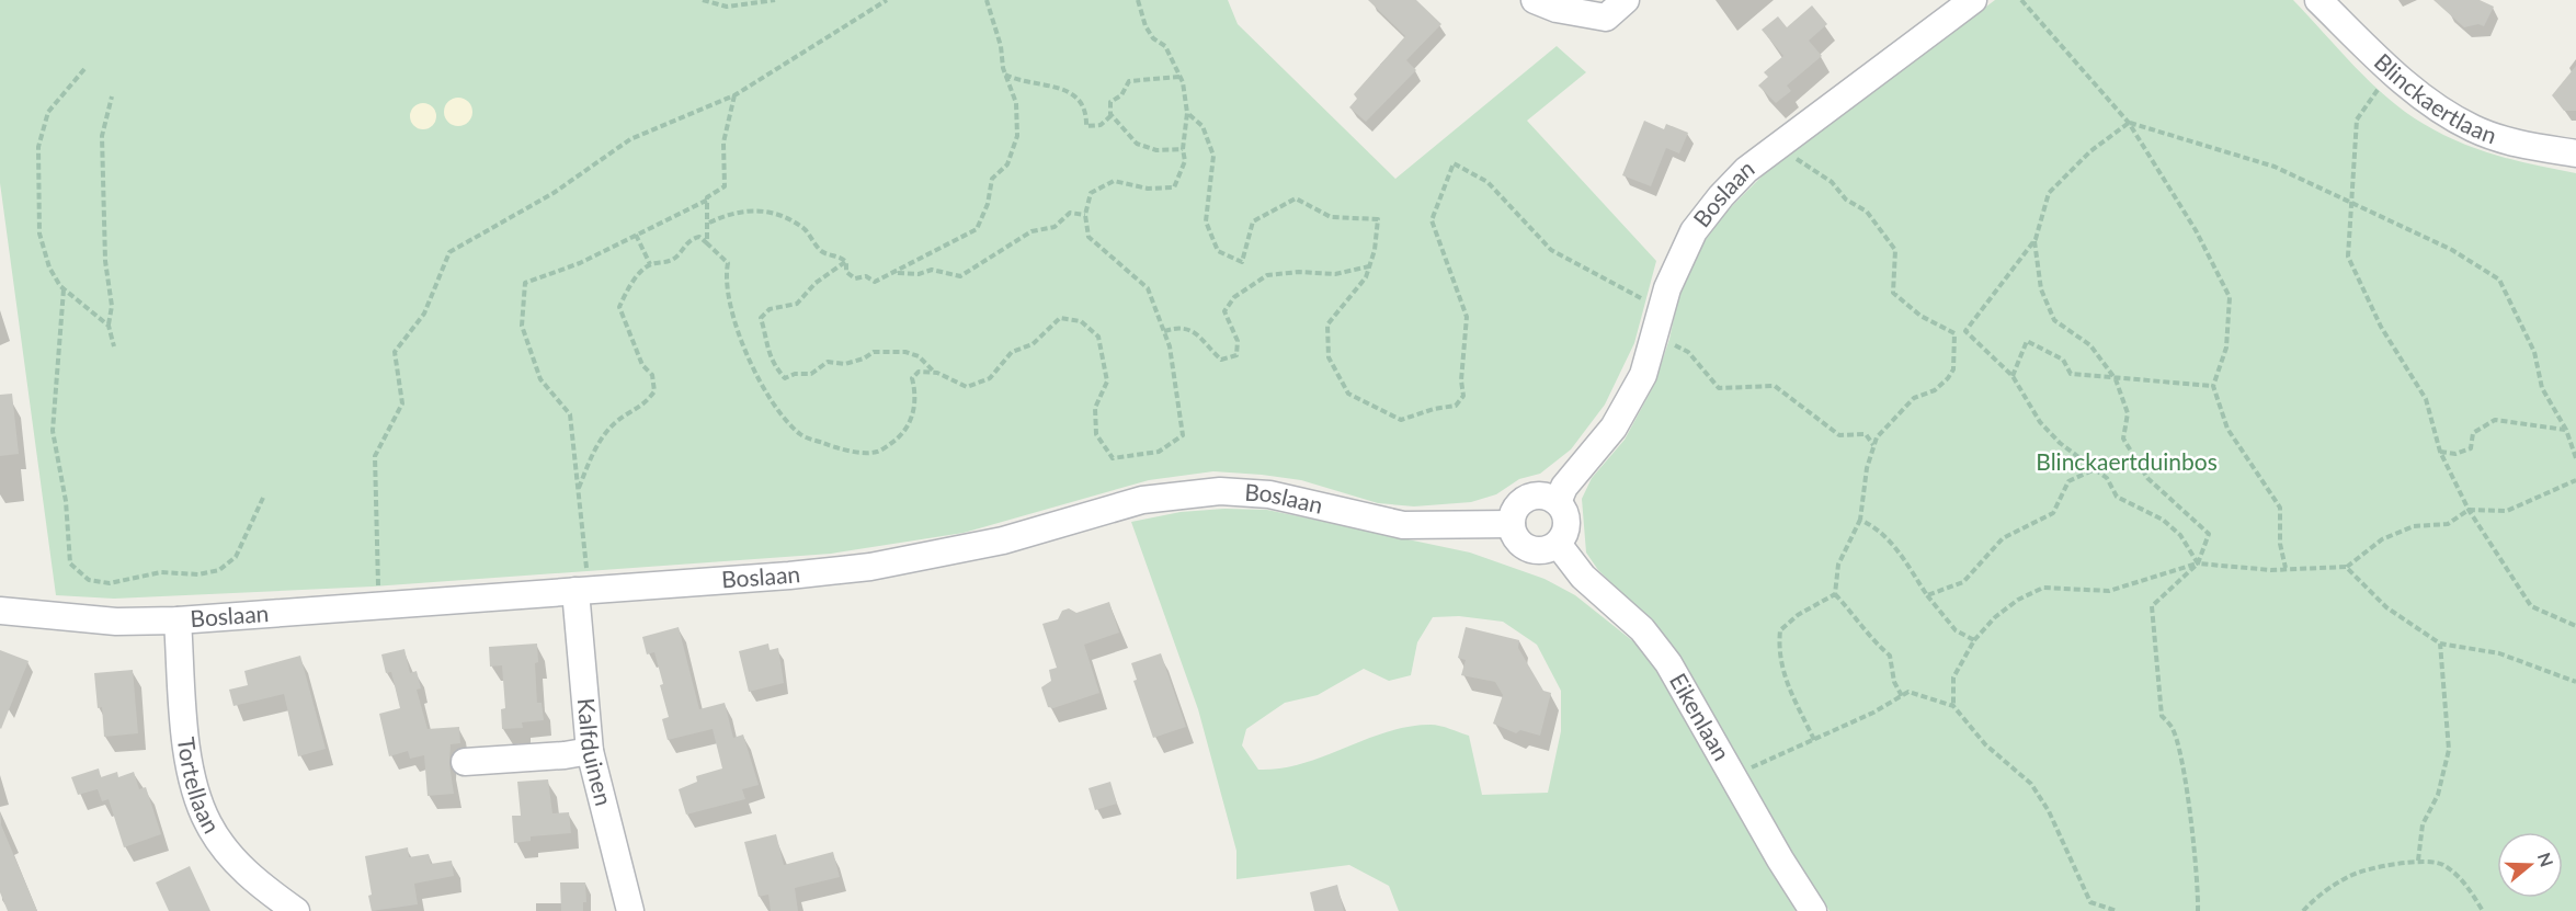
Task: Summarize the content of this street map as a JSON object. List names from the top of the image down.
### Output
{
  "streets": {
    "street": [
      "Blinckaertlaan",
      "Boslaan",
      "Eikenlaan",
      "Kalfduinen",
      "Tortellaan"
    ]
  },
  "crossings": [
    ["Boslaan", "Eikenlaan"],
    ["Boslaan", "Kalfduinen"],
    ["Boslaan", "Tortellaan"]
  ],
  "parks": ["Blinckaertduinbos"],
  "north": "right"
}
